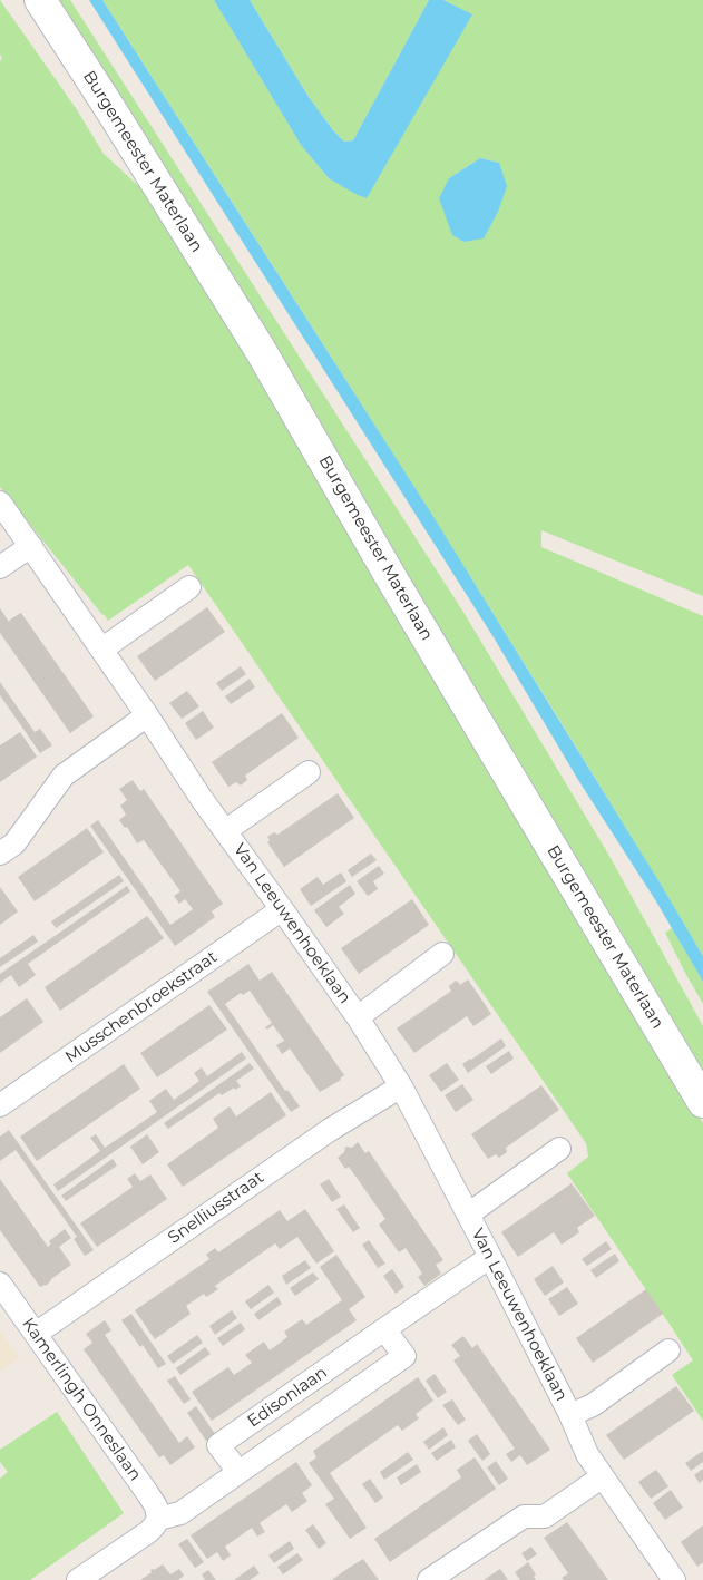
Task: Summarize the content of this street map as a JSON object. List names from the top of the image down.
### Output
{
  "streets": {
    "main road": ["Burgemeester Materlaan"],
    "street": [
      "Van Leeuwenhoeklaan",
      "Musschenbroekstraat",
      "Snelliusstraat",
      "Edisonlaan",
      "Kamerlingh Onneslaan"
    ]
  },
  "crossings": [
    ["Van Leeuwenhoeklaan", "Musschenbroekstraat"],
    ["Van Leeuwenhoeklaan", "Snelliusstraat"],
    ["Van Leeuwenhoeklaan", "Edisonlaan"],
    ["Snelliusstraat", "Kamerlingh Onneslaan"],
    ["Edisonlaan", "Kamerlingh Onneslaan"]
  ]
}
